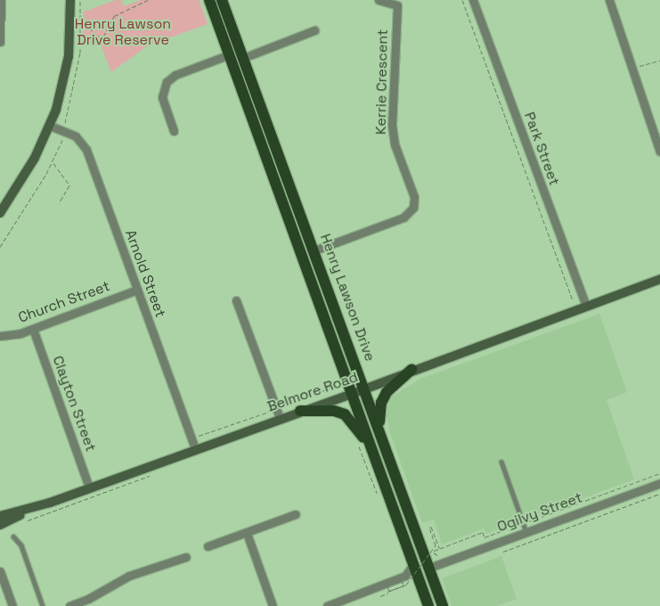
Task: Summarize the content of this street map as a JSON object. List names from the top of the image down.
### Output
{
  "streets": {
    "main road": ["Henry Lawson Drive", "Belmore Road"],
    "street": [
      "Kerrie Crescent",
      "Park Street",
      "Arnold Street",
      "Church Street",
      "Clayton Street",
      "Ogilvy Street"
    ]
  },
  "crossings": [
    ["Kerrie Crescent", "Henry Lawson Drive"],
    ["Park Street", "Belmore Road"],
    ["Arnold Street", "Church Street"],
    ["Arnold Street", "Belmore Road"],
    ["Henry Lawson Drive", "Belmore Road"],
    ["Henry Lawson Drive", "Ogilvy Street"],
    ["Church Street", "Clayton Street"],
    ["Belmore Road", "Clayton Street"]
  ],
  "parks": ["Henry Lawson Drive Reserve"]
}
